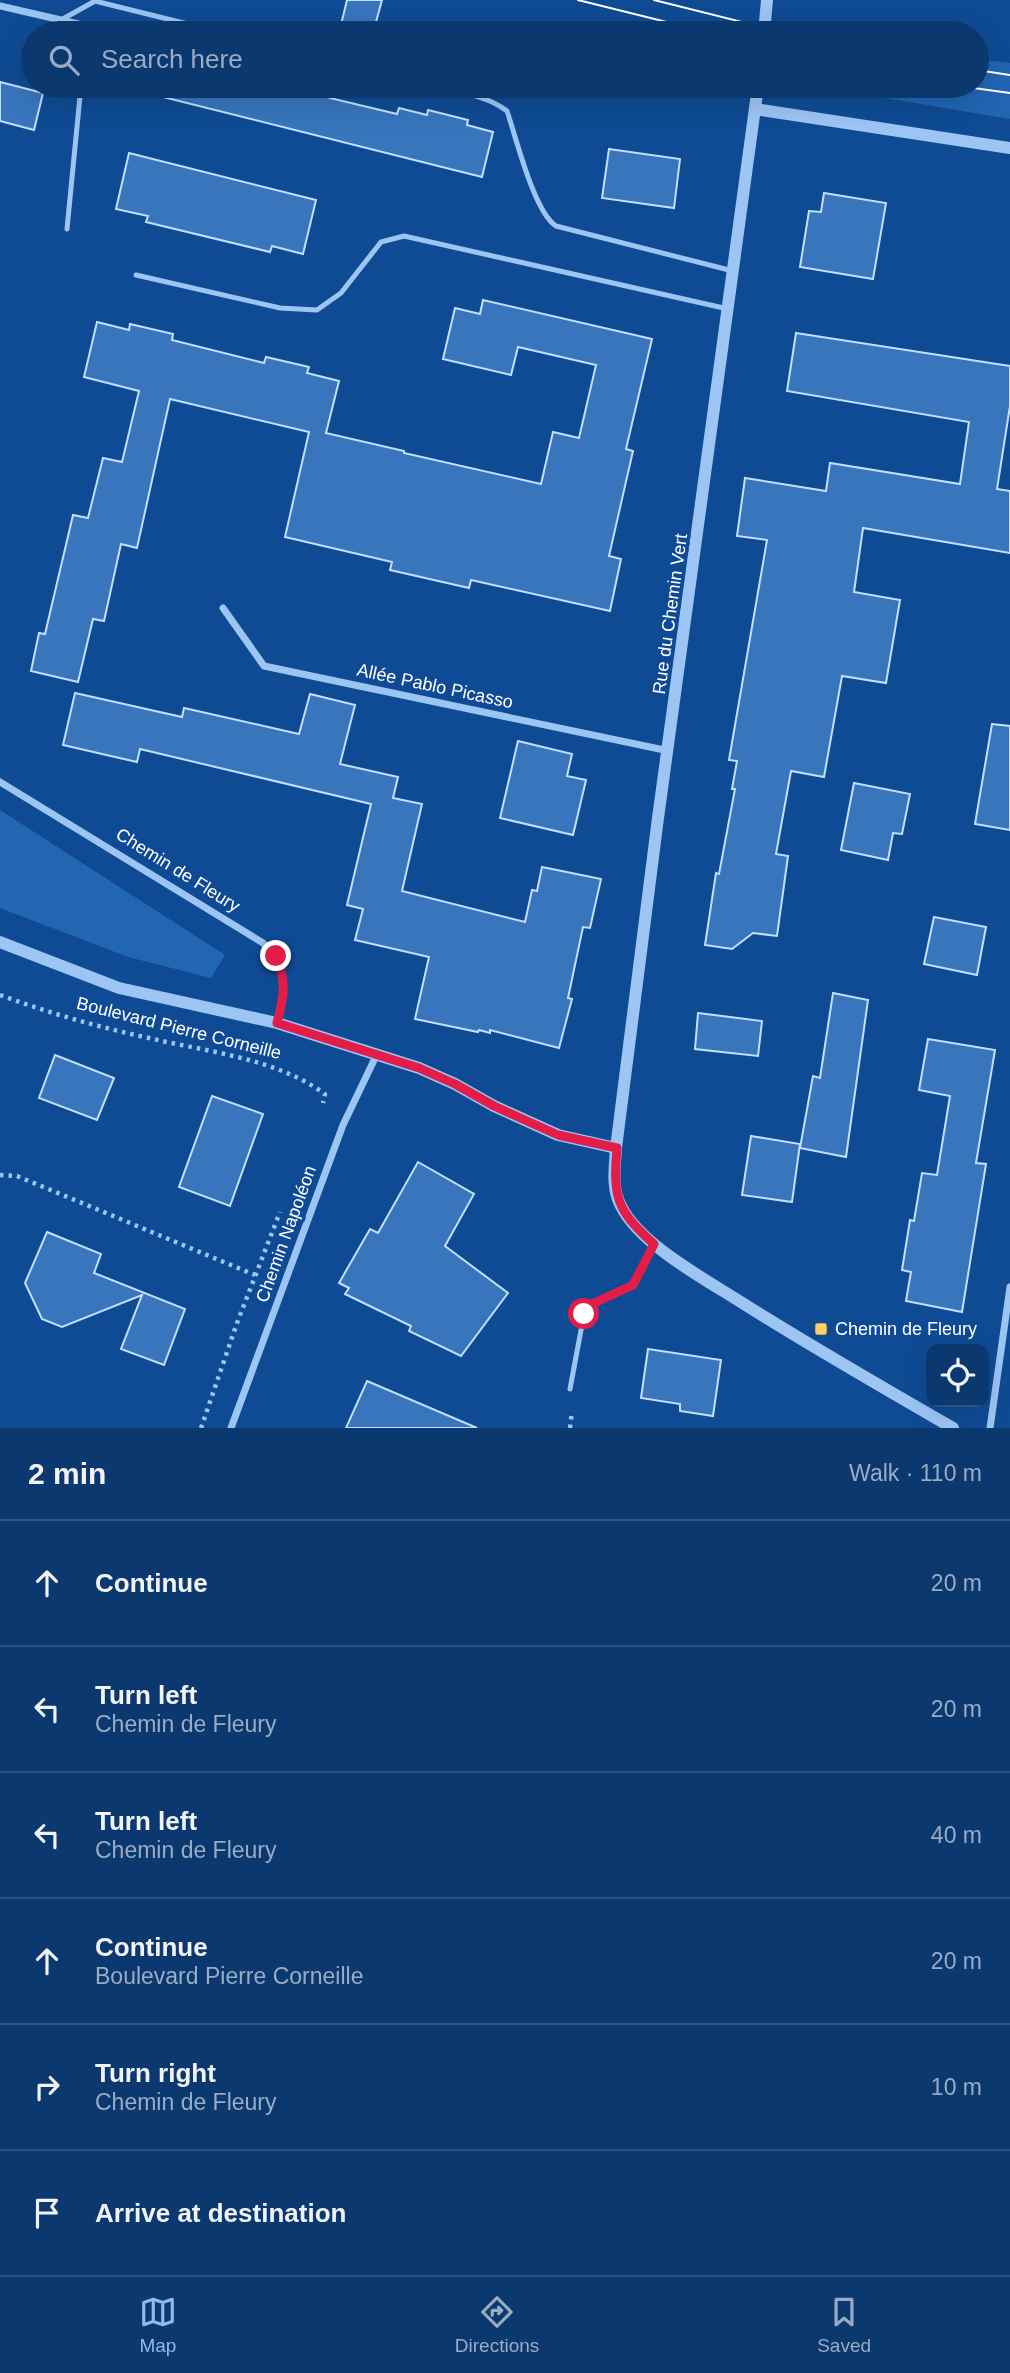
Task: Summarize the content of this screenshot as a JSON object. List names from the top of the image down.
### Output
{
  "streets": {
    "street": [
      "Rue du Chemin Vert",
      "Allée Pablo Picasso",
      "Chemin de Fleury",
      "Boulevard Pierre Corneille",
      "Chemin Napoléon"
    ]
  },
  "crossings": [
    ["Rue du Chemin Vert", "Allée Pablo Picasso"],
    ["Chemin de Fleury", "Boulevard Pierre Corneille"],
    ["Boulevard Pierre Corneille", "Chemin Napoléon"]
  ],
  "places": {
    "transit": ["Chemin de Fleury"]
  },
  "page": {
    "search": "Search here",
    "heading": ["2 min", "Walk · 110 m"],
    "list": [
      ["Continue", "20 m"],
      ["Turn left", "Chemin de Fleury", "20 m"],
      ["Turn left", "Chemin de Fleury", "40 m"],
      ["Continue", "Boulevard Pierre Corneille", "20 m"],
      ["Turn right", "Chemin de Fleury", "10 m"],
      "Arrive at destination"
    ],
    "nav": ["Map", "Directions", "Saved"]
  }
}
